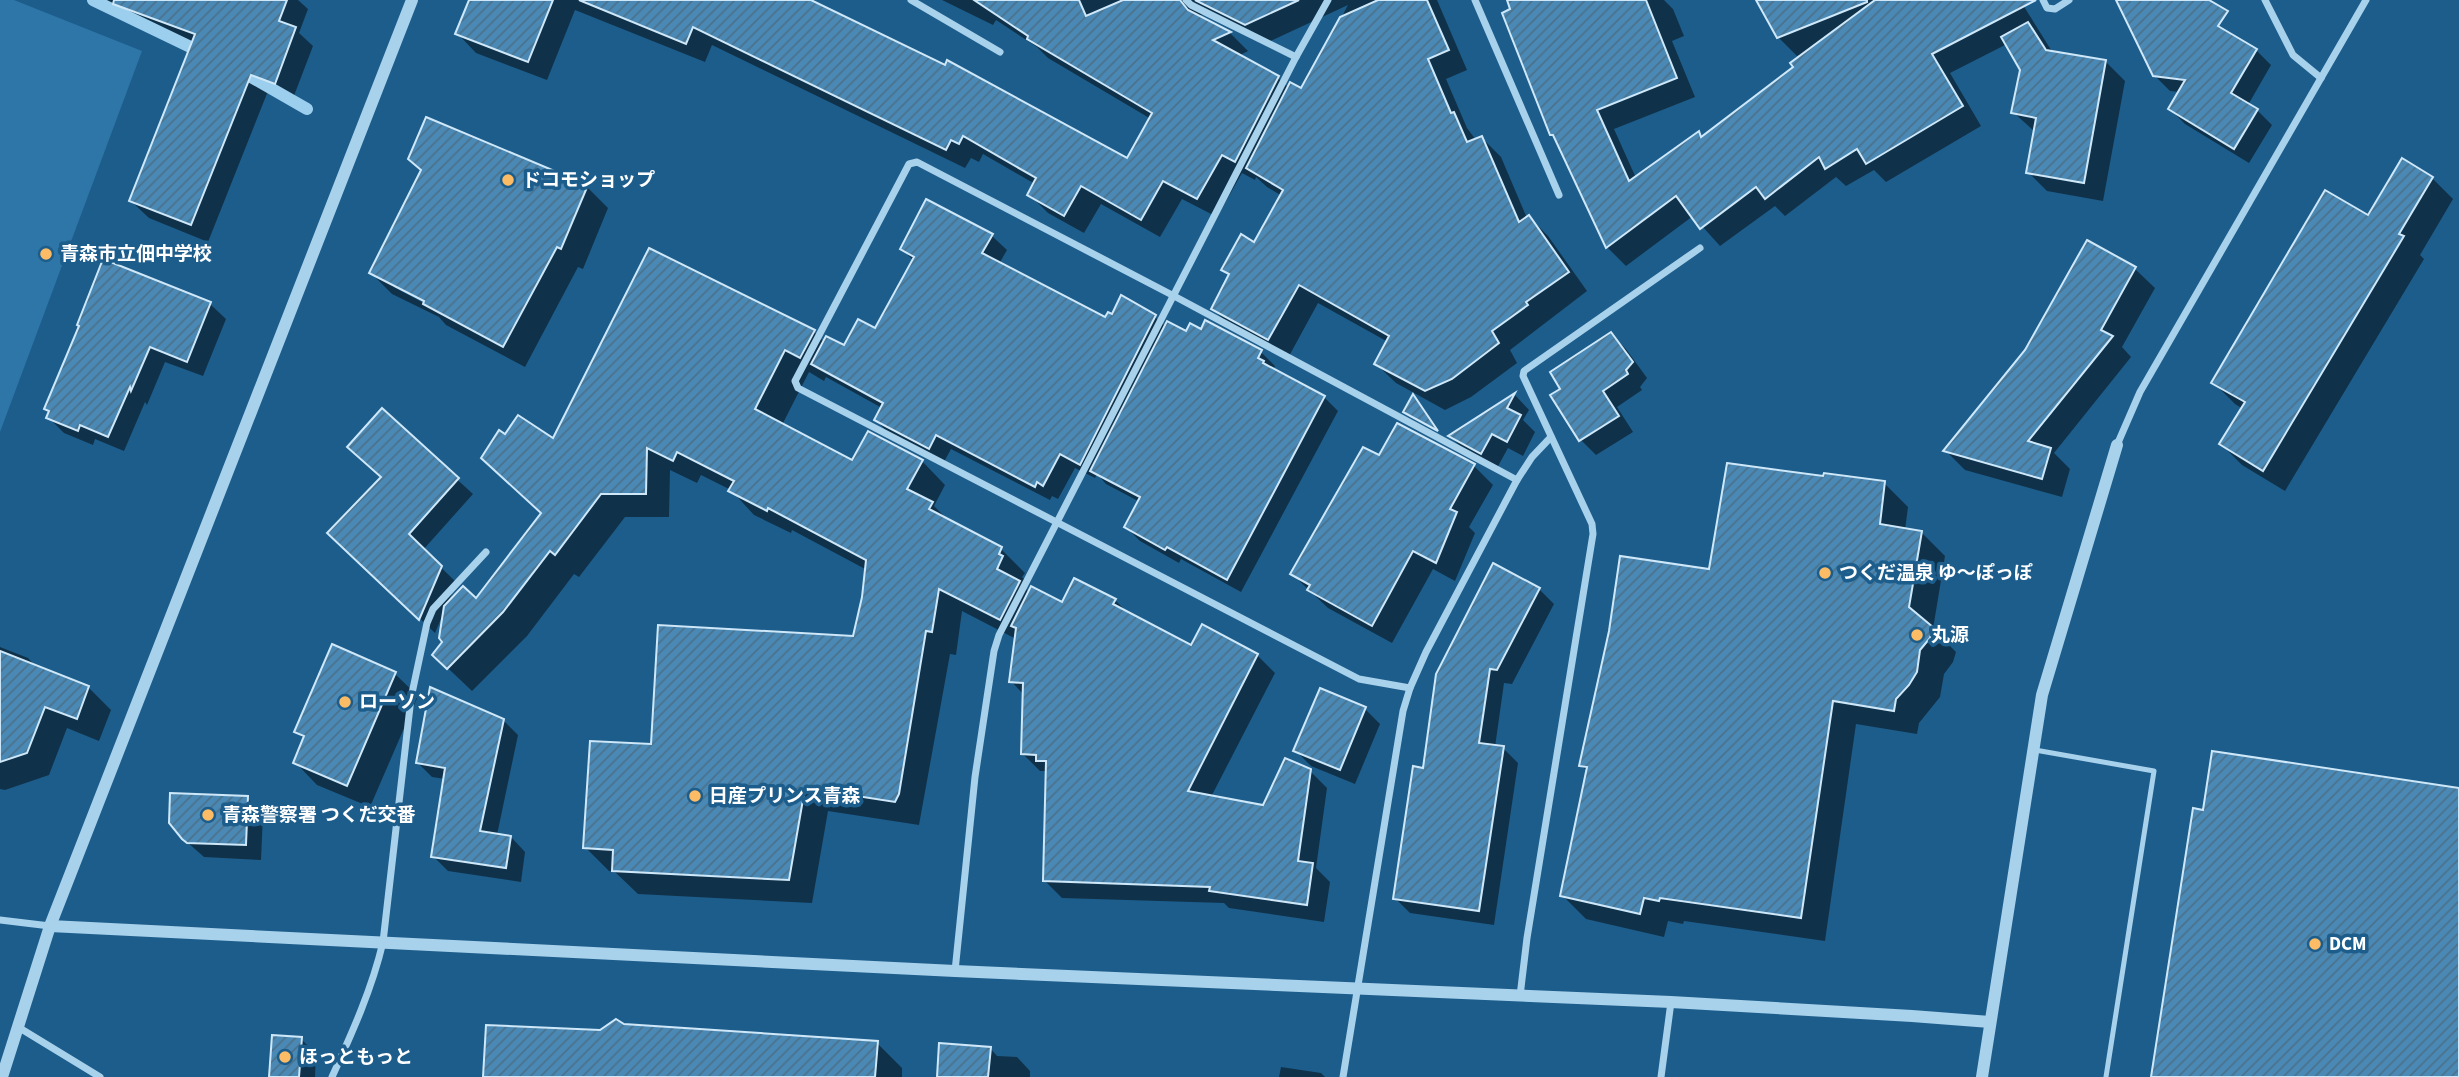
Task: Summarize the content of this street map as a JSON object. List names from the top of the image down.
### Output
{
  "places": [
    "ドコモショップ",
    "青森市立佃中学校",
    "つくだ温泉 ゆ～ぽっぽ",
    "丸源",
    "ローソン",
    "日産プリンス青森",
    "青森警察署 つくだ交番",
    "DCM",
    "ほっともっと"
  ]
}
